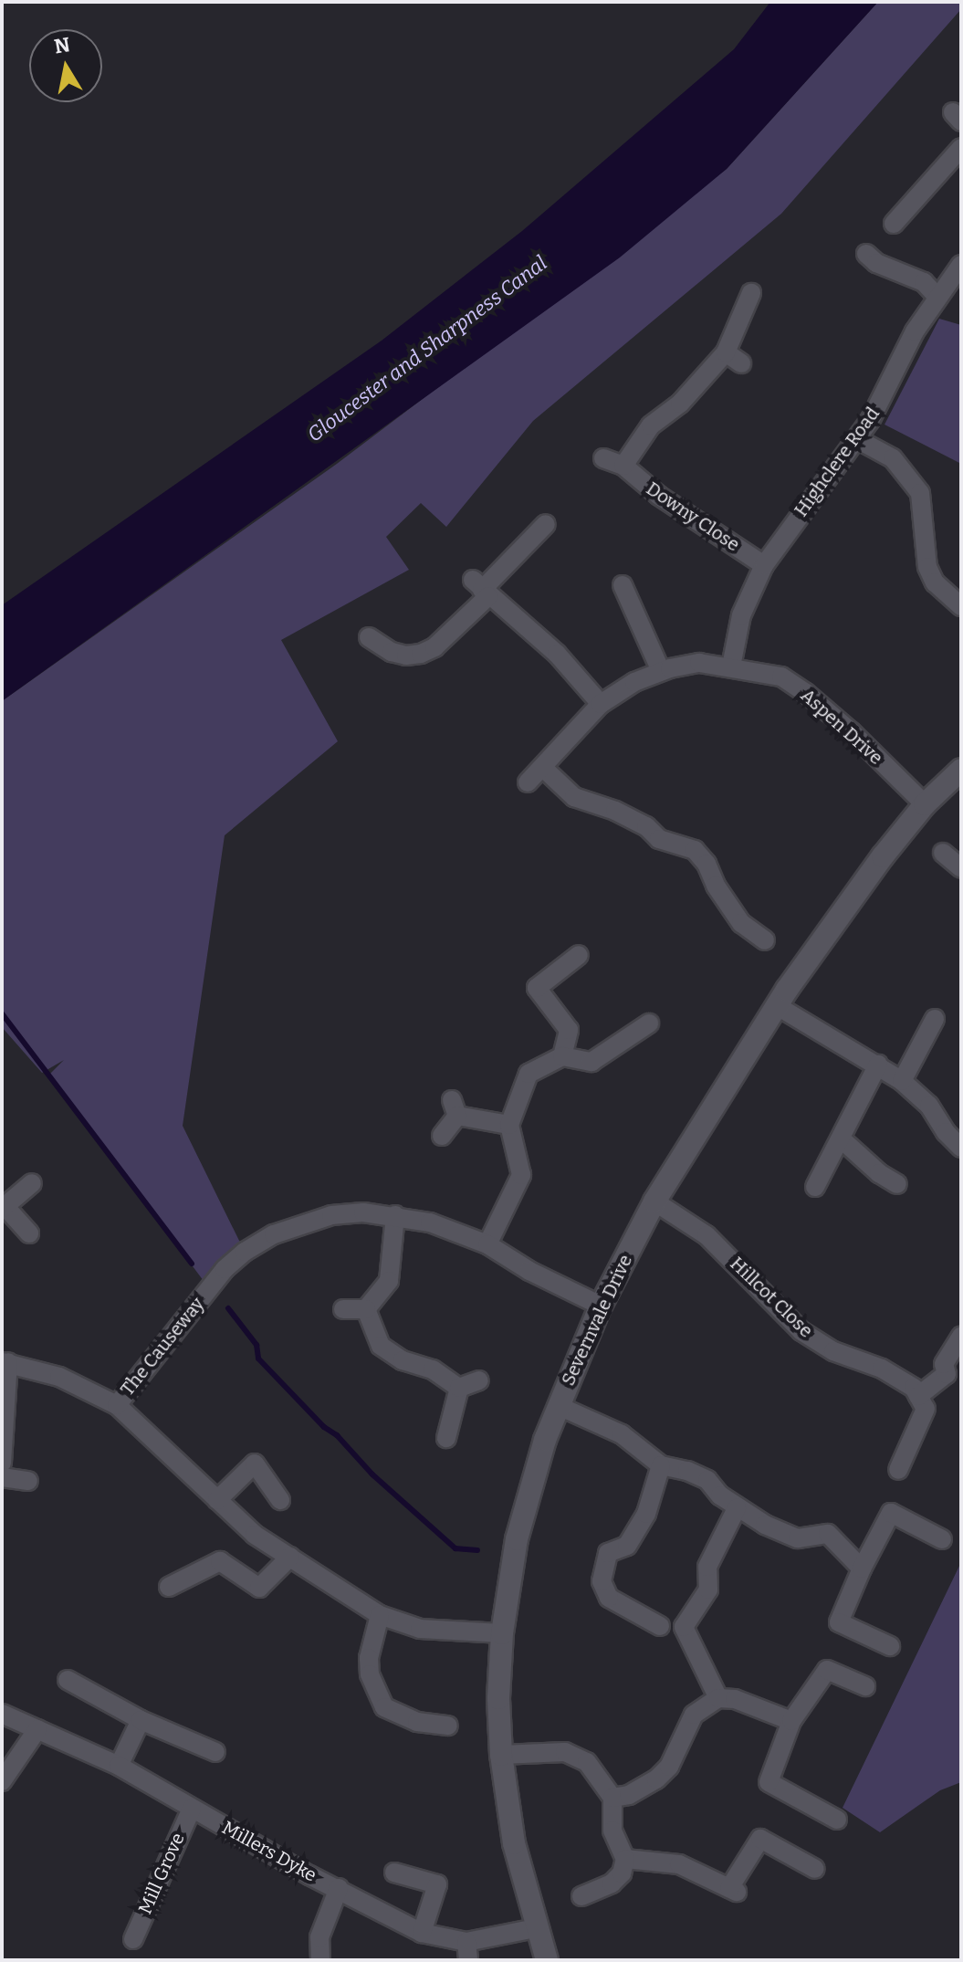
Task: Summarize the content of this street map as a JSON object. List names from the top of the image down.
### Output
{
  "streets": {
    "street": [
      "Highclere Road",
      "Downy Close",
      "Aspen Drive",
      "Hillcot Close",
      "Severnvale Drive",
      "The Causeway",
      "Millers Dyke",
      "Mill Grove"
    ]
  },
  "crossings": [
    ["Highclere Road", "Downy Close"],
    ["Highclere Road", "Aspen Drive"],
    ["Aspen Drive", "Severnvale Drive"],
    ["Hillcot Close", "Severnvale Drive"],
    ["Severnvale Drive", "The Causeway"],
    ["Severnvale Drive", "Millers Dyke"],
    ["Millers Dyke", "Mill Grove"]
  ],
  "water": ["Gloucester and Sharpness Canal"],
  "north": "top"
}
